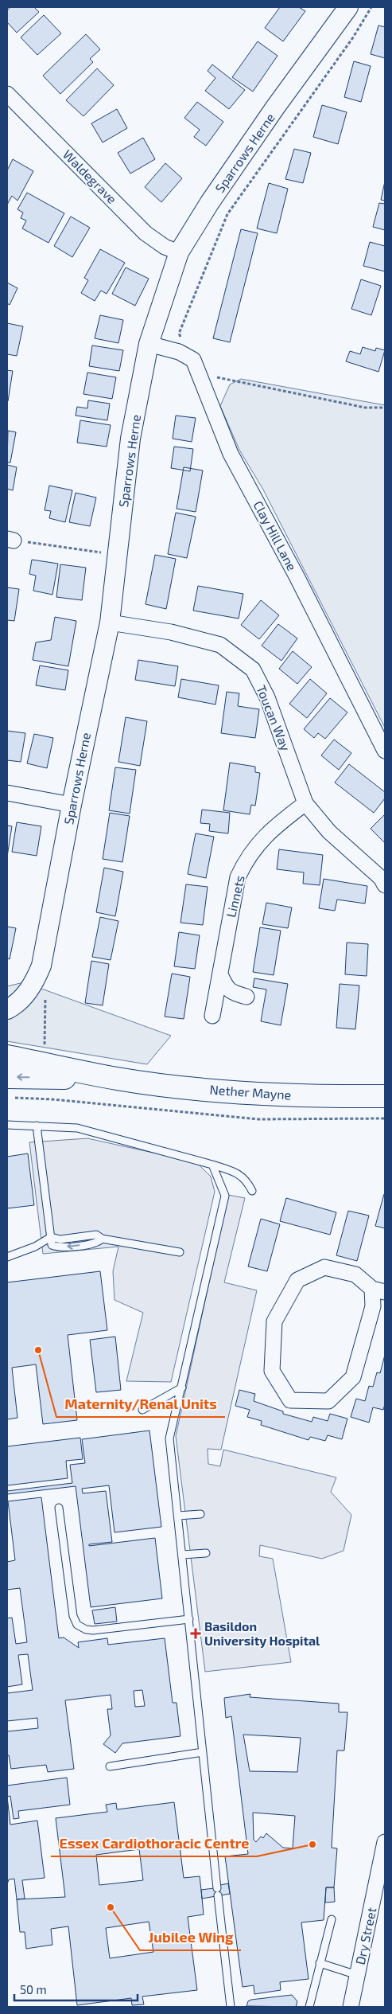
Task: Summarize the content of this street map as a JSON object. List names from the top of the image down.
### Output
{
  "streets": {
    "main road": ["Nether Mayne"],
    "street": [
      "Sparrows Herne",
      "Waldegrave",
      "Clay Hill Lane",
      "Toucan Way",
      "Linnets",
      "Dry Street"
    ]
  },
  "crossings": [
    ["Sparrows Herne", "Waldegrave"],
    ["Sparrows Herne", "Clay Hill Lane"],
    ["Sparrows Herne", "Toucan Way"],
    ["Toucan Way", "Linnets"]
  ],
  "places": {
    "other": ["Maternity/Renal Units", "Essex Cardiothoracic Centre", "Jubilee Wing"],
    "health": ["Basildon University Hospital"]
  },
  "scale_bar": "50 m"
}
